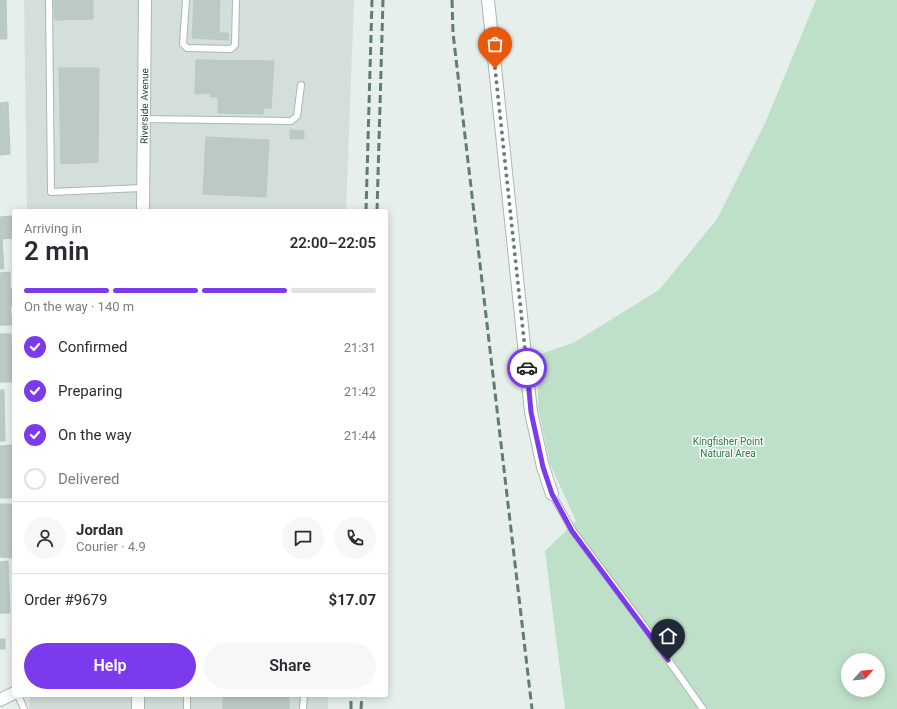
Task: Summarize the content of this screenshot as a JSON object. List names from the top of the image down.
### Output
{
  "streets": {
    "street": ["Riverside Avenue"]
  },
  "parks": ["Kingfisher Point Natural Area"],
  "north": "top right",
  "page": {
    "heading": ["2 min", "Arriving in", "22:00–22:05"],
    "panel": [
      "Jordan",
      "Courier · 4.9",
      "Order #9679",
      "$17.07"
    ],
    "bar": "On the way · 140 m",
    "list": [
      ["Confirmed", "21:31"],
      ["Preparing", "21:42"],
      ["On the way", "21:44"],
      "Delivered"
    ],
    "buttons": ["Help", "Share"]
  }
}
